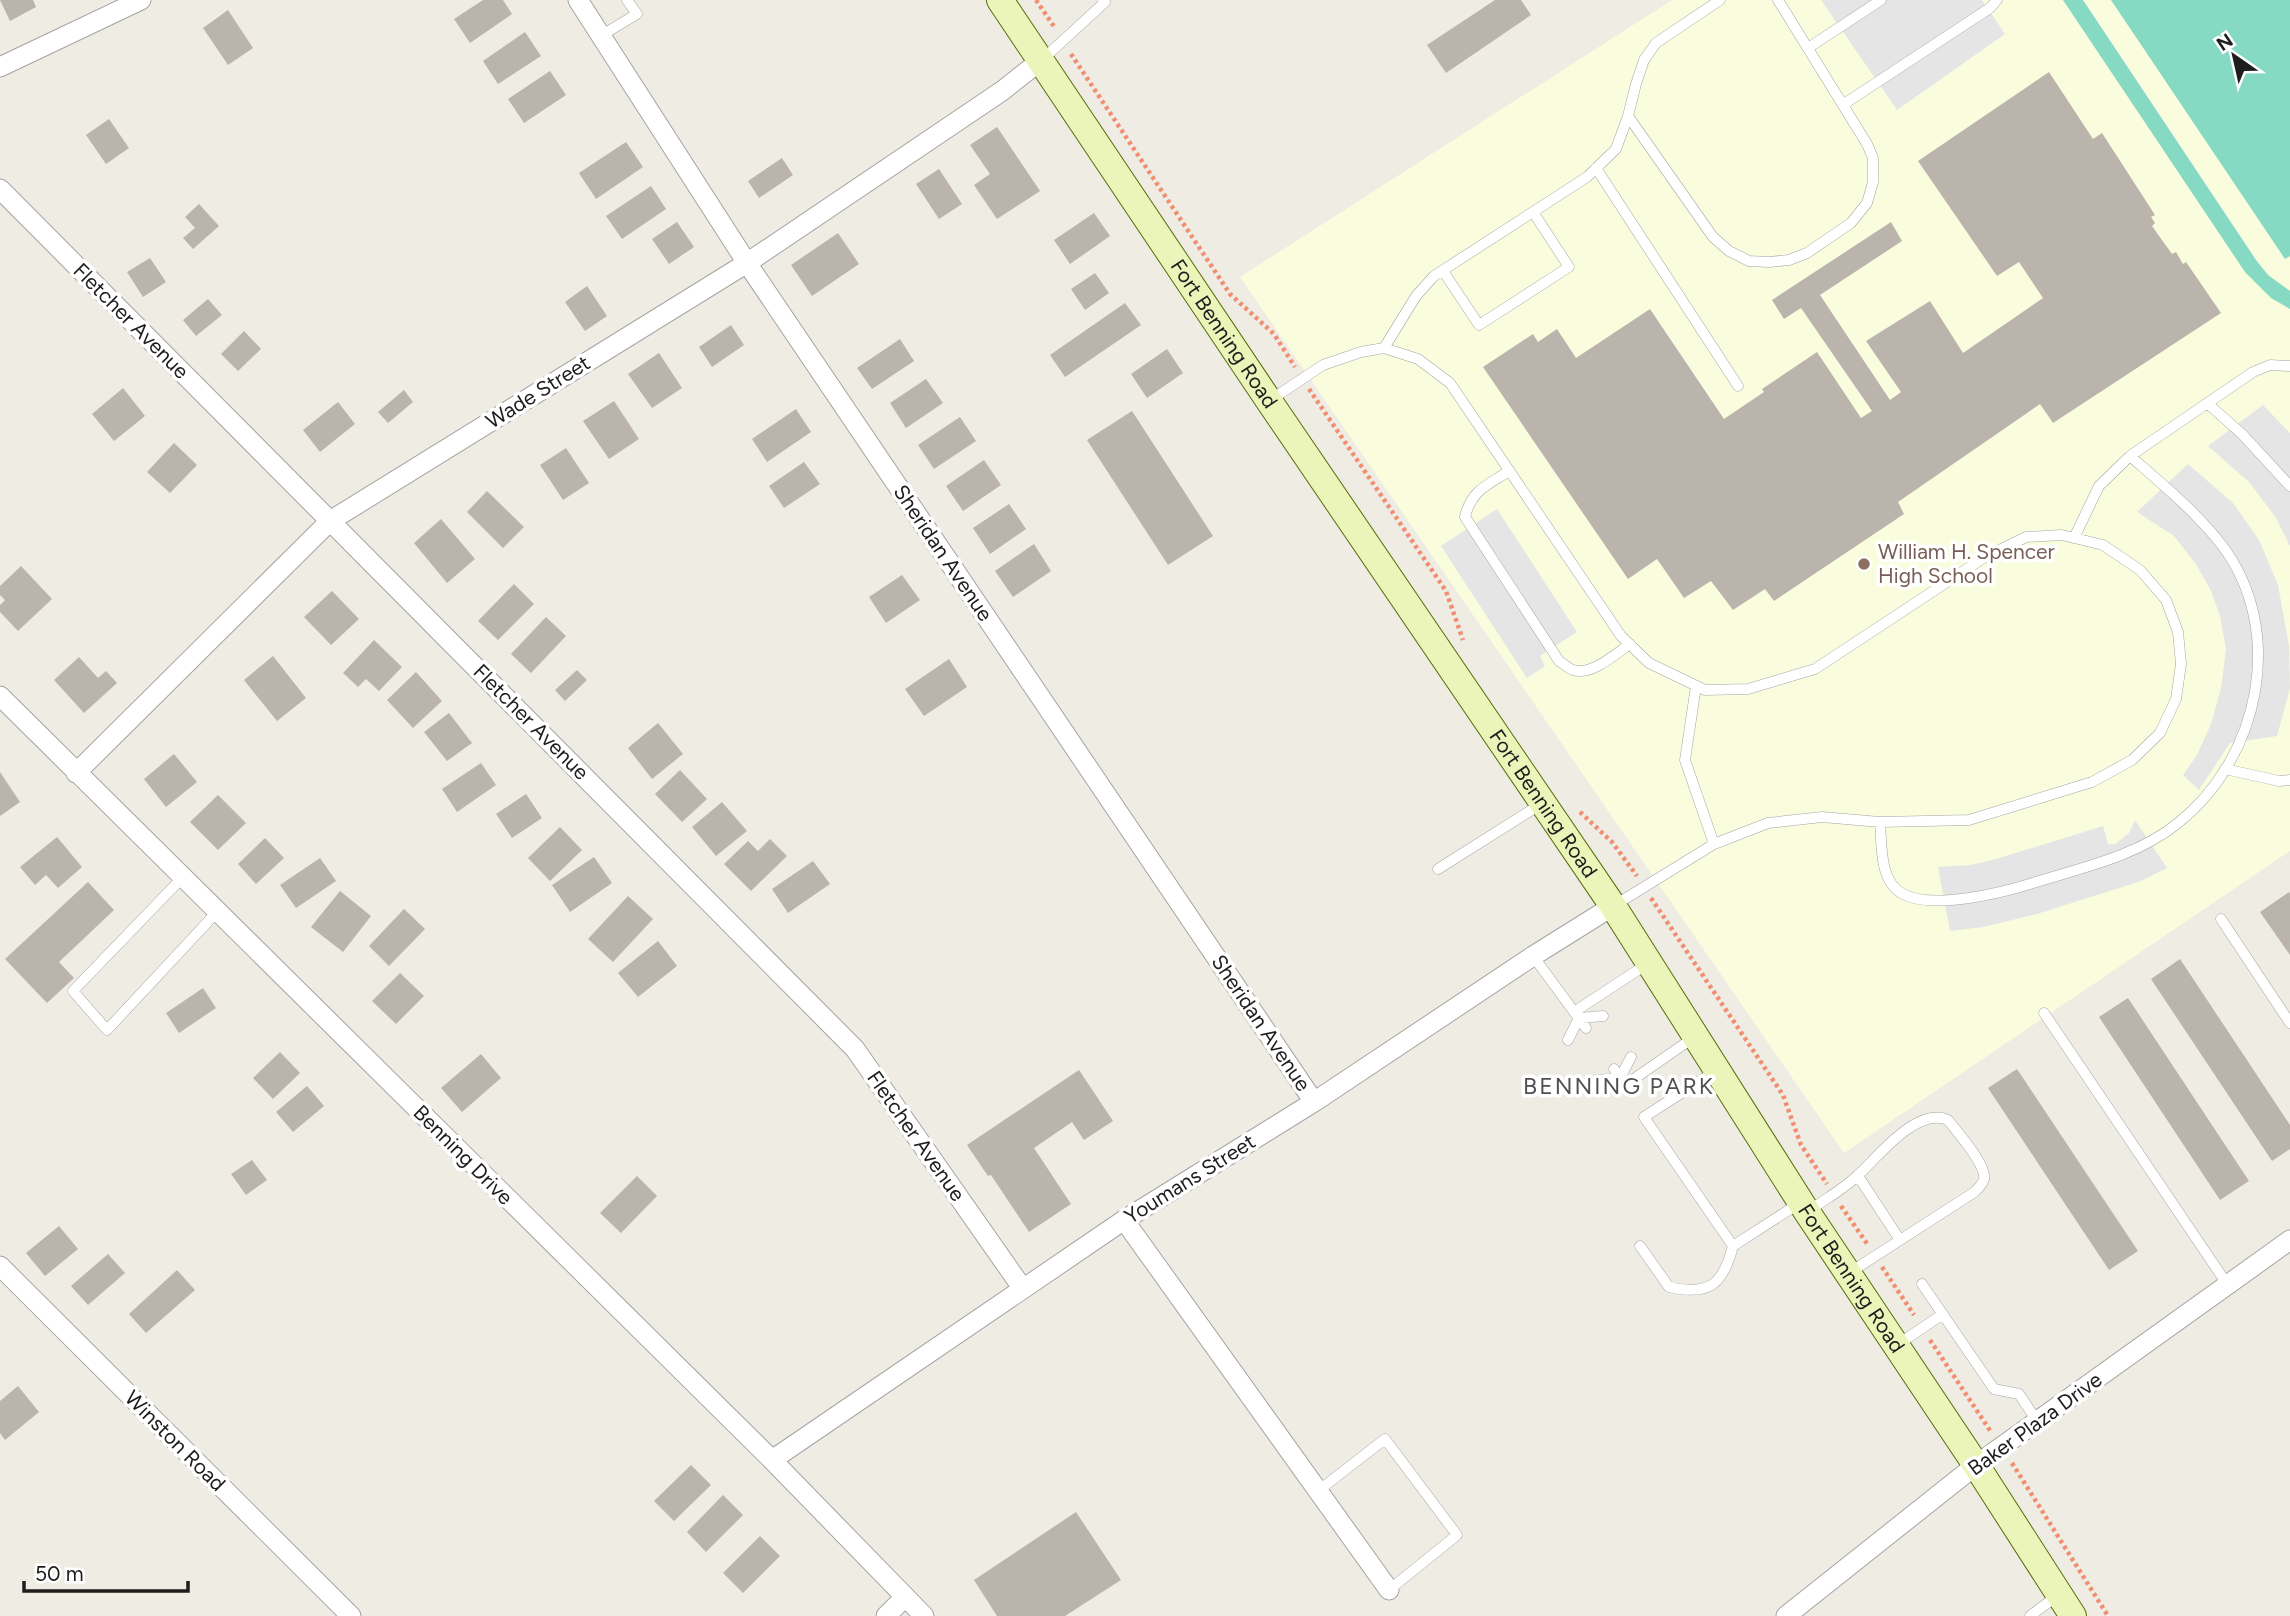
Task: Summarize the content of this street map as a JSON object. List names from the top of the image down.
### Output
{
  "streets": {
    "street": [
      "Fletcher Avenue",
      "Fort Benning Road",
      "Wade Street",
      "Sheridan Avenue",
      "Benning Drive",
      "Youmans Street",
      "Baker Plaza Drive",
      "Winston Road"
    ]
  },
  "crossings": [
    ["Fletcher Avenue", "Wade Street"],
    ["Fletcher Avenue", "Youmans Street"],
    ["Fort Benning Road", "Wade Street"],
    ["Fort Benning Road", "Youmans Street"],
    ["Fort Benning Road", "Baker Plaza Drive"],
    ["Wade Street", "Sheridan Avenue"],
    ["Wade Street", "Benning Drive"],
    ["Sheridan Avenue", "Youmans Street"],
    ["Benning Drive", "Youmans Street"]
  ],
  "districts": ["BENNING PARK"],
  "places": ["William H. Spencer High School"],
  "scale_bar": "50 m",
  "north": "top left"
}
